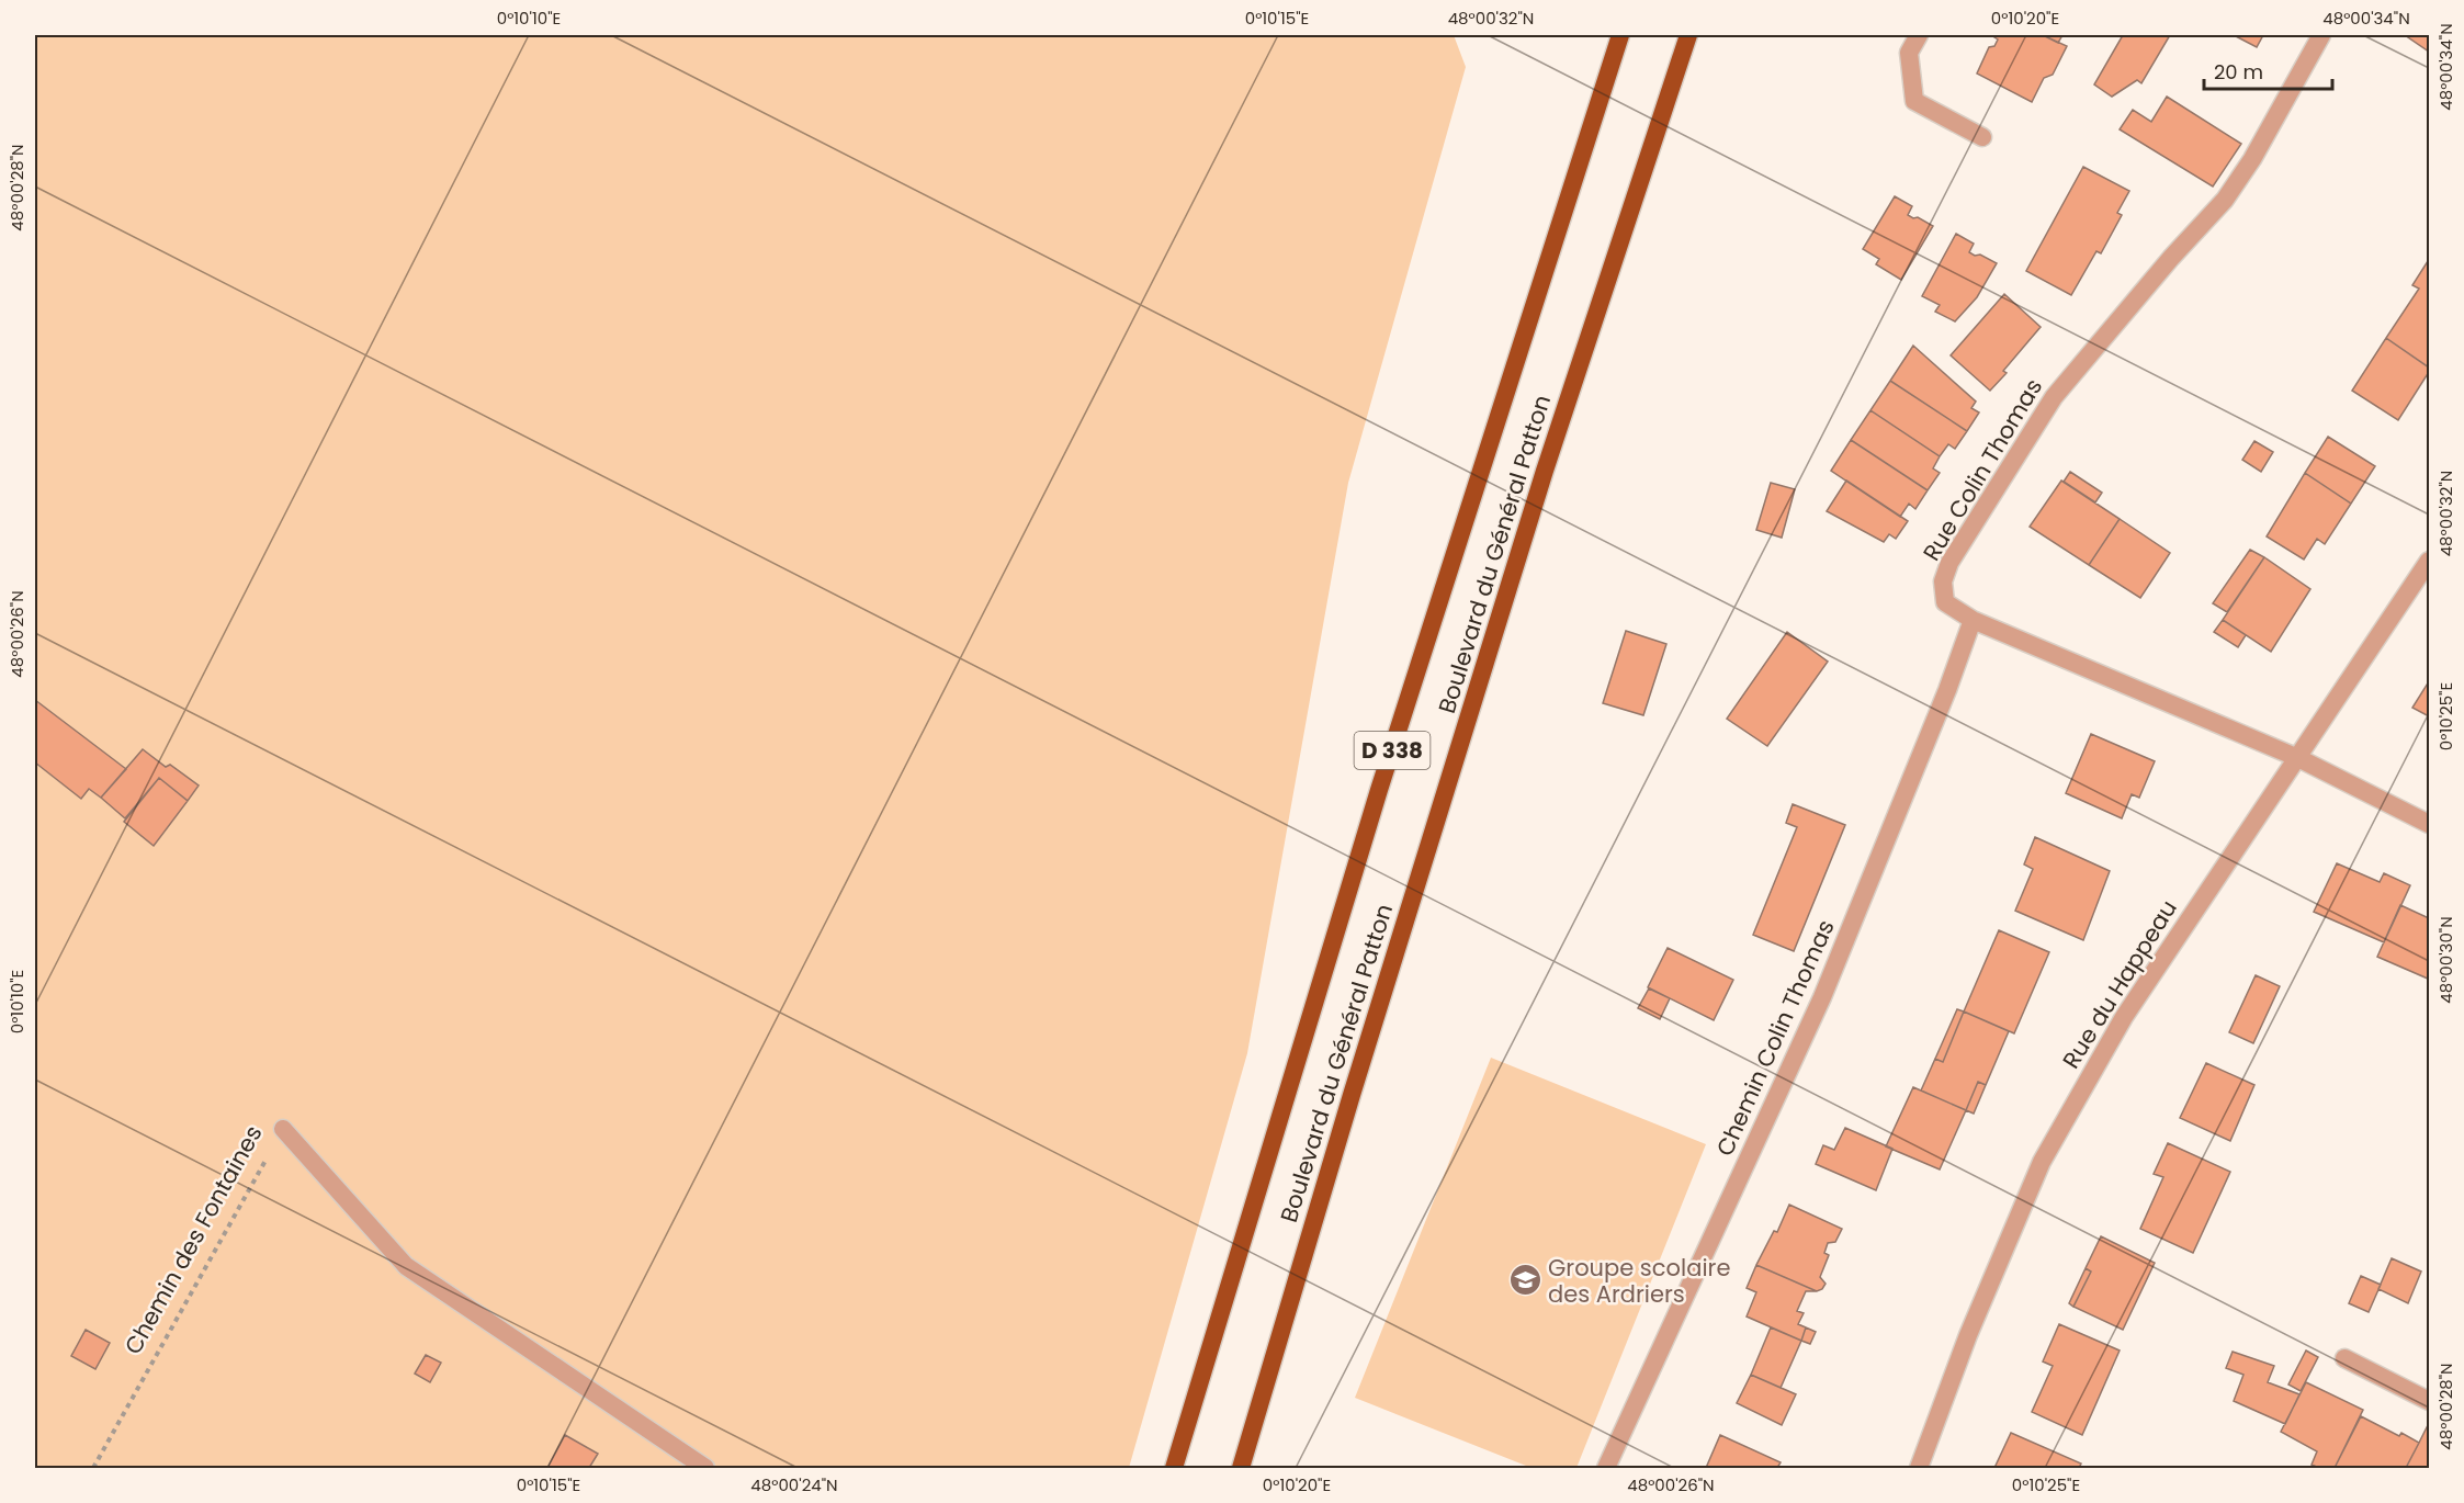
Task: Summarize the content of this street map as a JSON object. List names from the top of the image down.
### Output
{
  "streets": {
    "highway": ["Boulevard du Général Patton", "D 338"],
    "street": [
      "Rue Colin Thomas",
      "Rue du Happeau",
      "Chemin Colin Thomas",
      "Chemin des Fontaines"
    ]
  },
  "crossings": [
    ["Rue Colin Thomas", "Rue du Happeau"],
    ["Rue Colin Thomas", "Chemin Colin Thomas"]
  ],
  "places": {
    "school or university": ["Groupe scolaire des Ardriers"]
  },
  "scale_bar": "20 m",
  "coordinates": [
    "0°10'10\"E",
    "0°10'15\"E",
    "48°00'32\"N",
    "0°10'20\"E",
    "48°00'34\"N",
    "48°00'28\"N",
    "48°00'26\"N",
    "0°10'25\"E",
    "48°00'30\"N",
    "48°00'24\"N"
  ]
}
